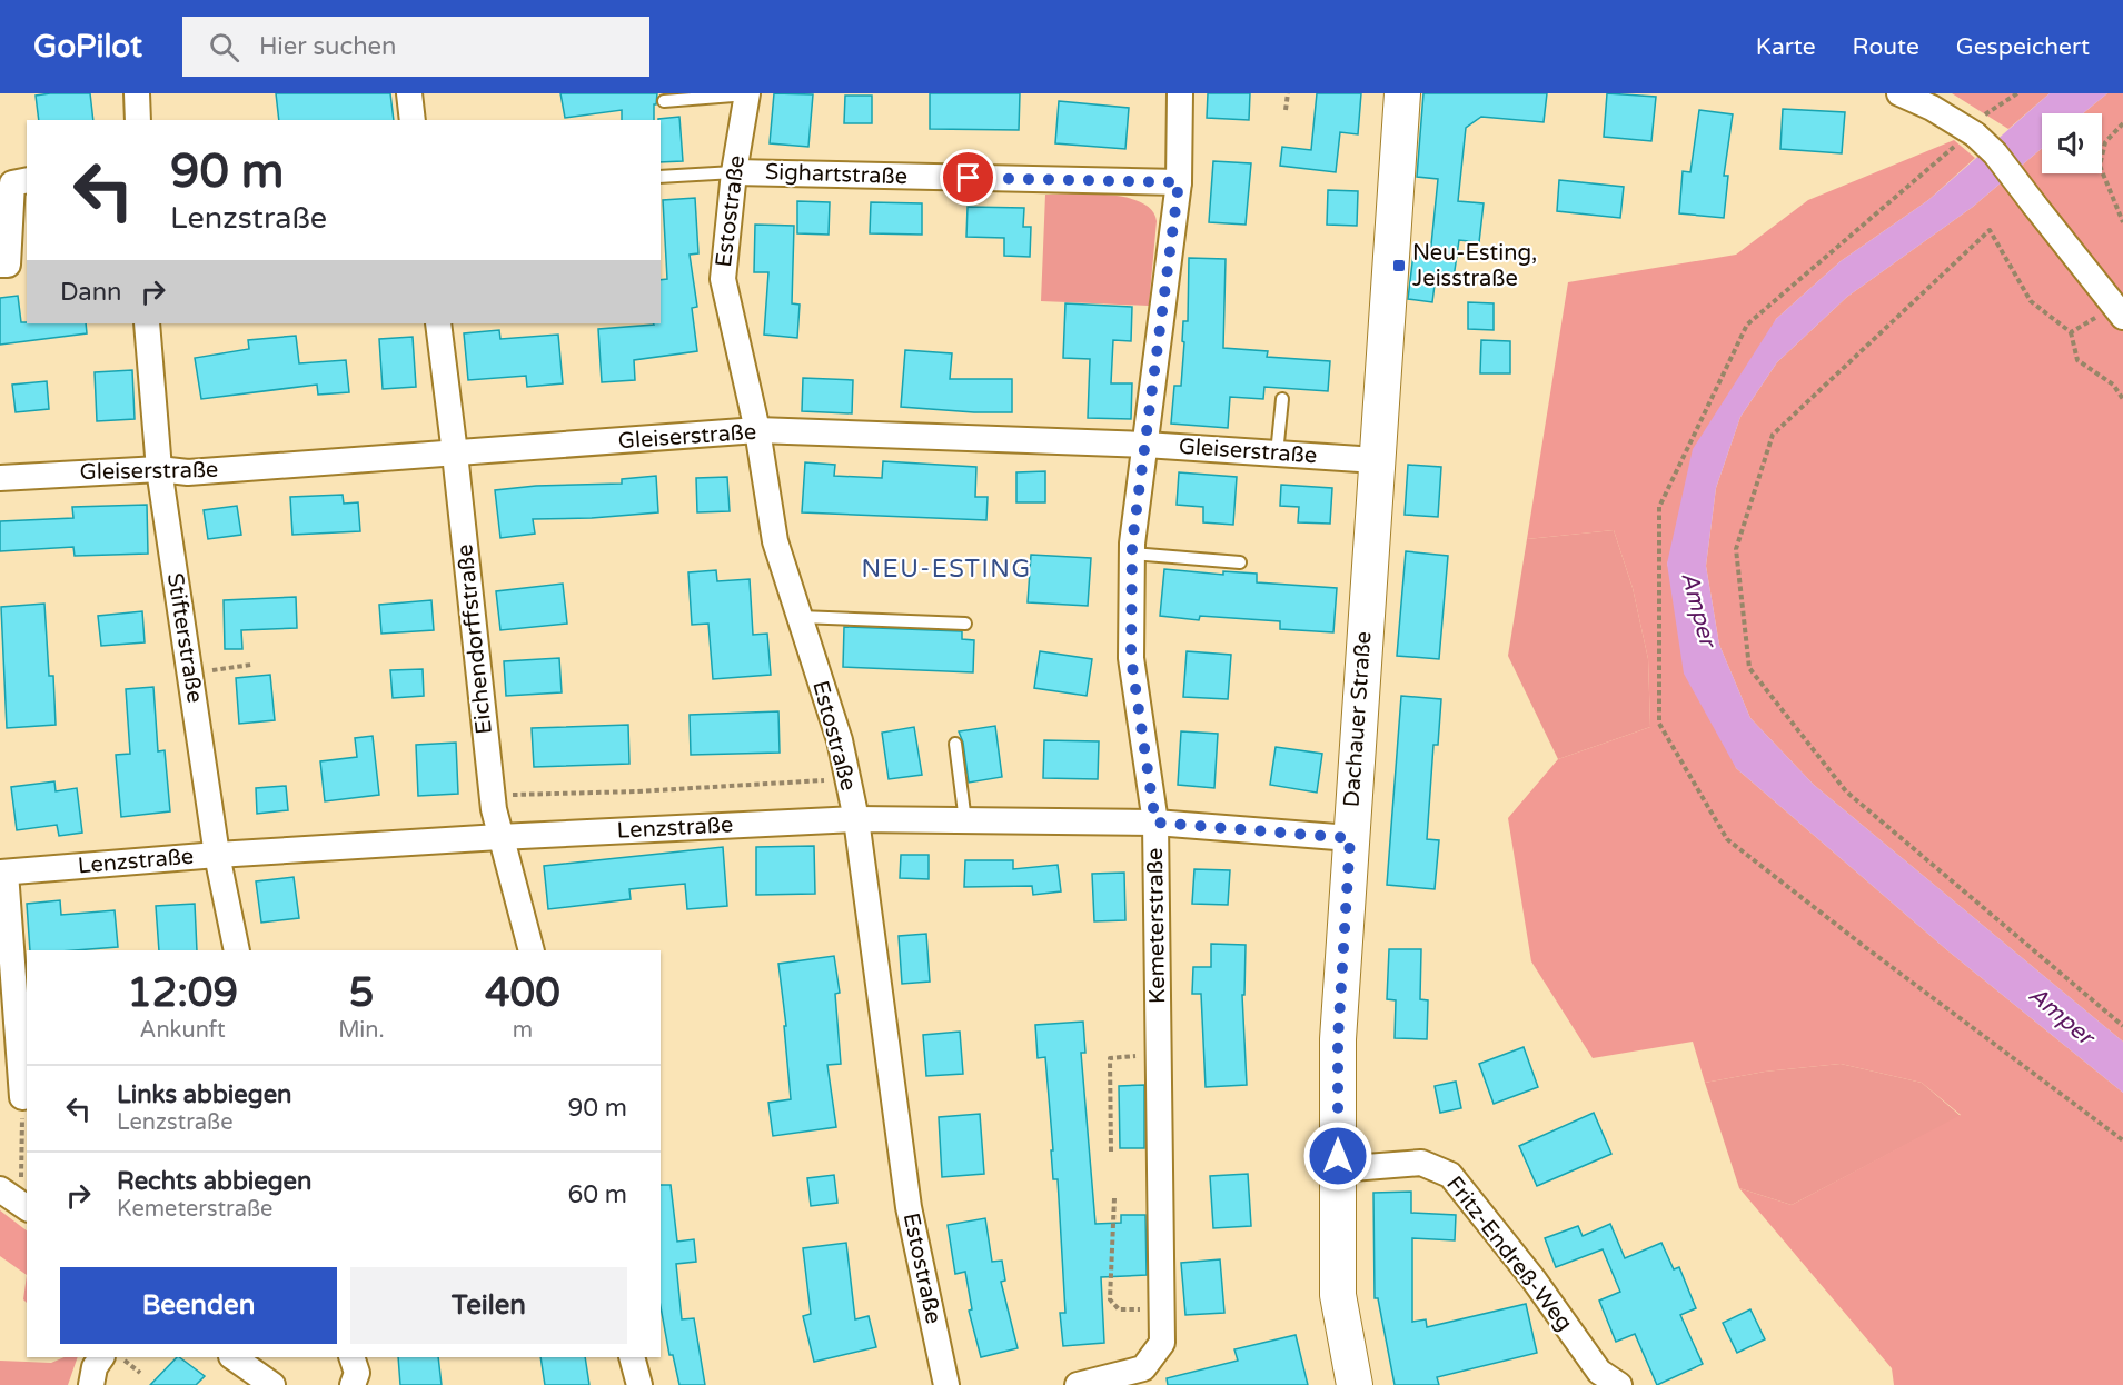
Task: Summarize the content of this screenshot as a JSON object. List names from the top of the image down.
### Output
{
  "streets": {
    "street": [
      "Sighartstraße",
      "Estostraße",
      "Gleiserstraße",
      "Stifterstraße",
      "Eichendorffstraße",
      "Dachauer Straße",
      "Lenzstraße",
      "Kemeterstraße",
      "Fritz-Endreß-Weg"
    ]
  },
  "crossings": [
    ["Sighartstraße", "Estostraße"],
    ["Sighartstraße", "Kemeterstraße"],
    ["Estostraße", "Gleiserstraße"],
    ["Estostraße", "Lenzstraße"],
    ["Gleiserstraße", "Stifterstraße"],
    ["Gleiserstraße", "Eichendorffstraße"],
    ["Gleiserstraße", "Dachauer Straße"],
    ["Gleiserstraße", "Kemeterstraße"],
    ["Stifterstraße", "Lenzstraße"],
    ["Eichendorffstraße", "Lenzstraße"],
    ["Dachauer Straße", "Lenzstraße"],
    ["Dachauer Straße", "Fritz-Endreß-Weg"],
    ["Lenzstraße", "Kemeterstraße"]
  ],
  "districts": ["NEU-ESTING"],
  "water": ["Amper"],
  "places": {
    "transit": ["Neu-Esting, Jeisstraße"]
  },
  "page": {
    "header": "GoPilot",
    "search": "Hier suchen",
    "nav": ["Karte", "Route", "Gespeichert"],
    "turn": ["90 m", "Lenzstraße"],
    "then": "Dann",
    "eta": [
      "12:09",
      "Ankunft",
      "5",
      "Min.",
      "400",
      "m"
    ],
    "list": [
      {
        "name": "Links abbiegen",
        "note": "Lenzstraße",
        "value": "90 m"
      },
      {
        "name": "Rechts abbiegen",
        "note": "Kemeterstraße",
        "value": "60 m"
      }
    ],
    "buttons": ["Beenden", "Teilen"]
  }
}
